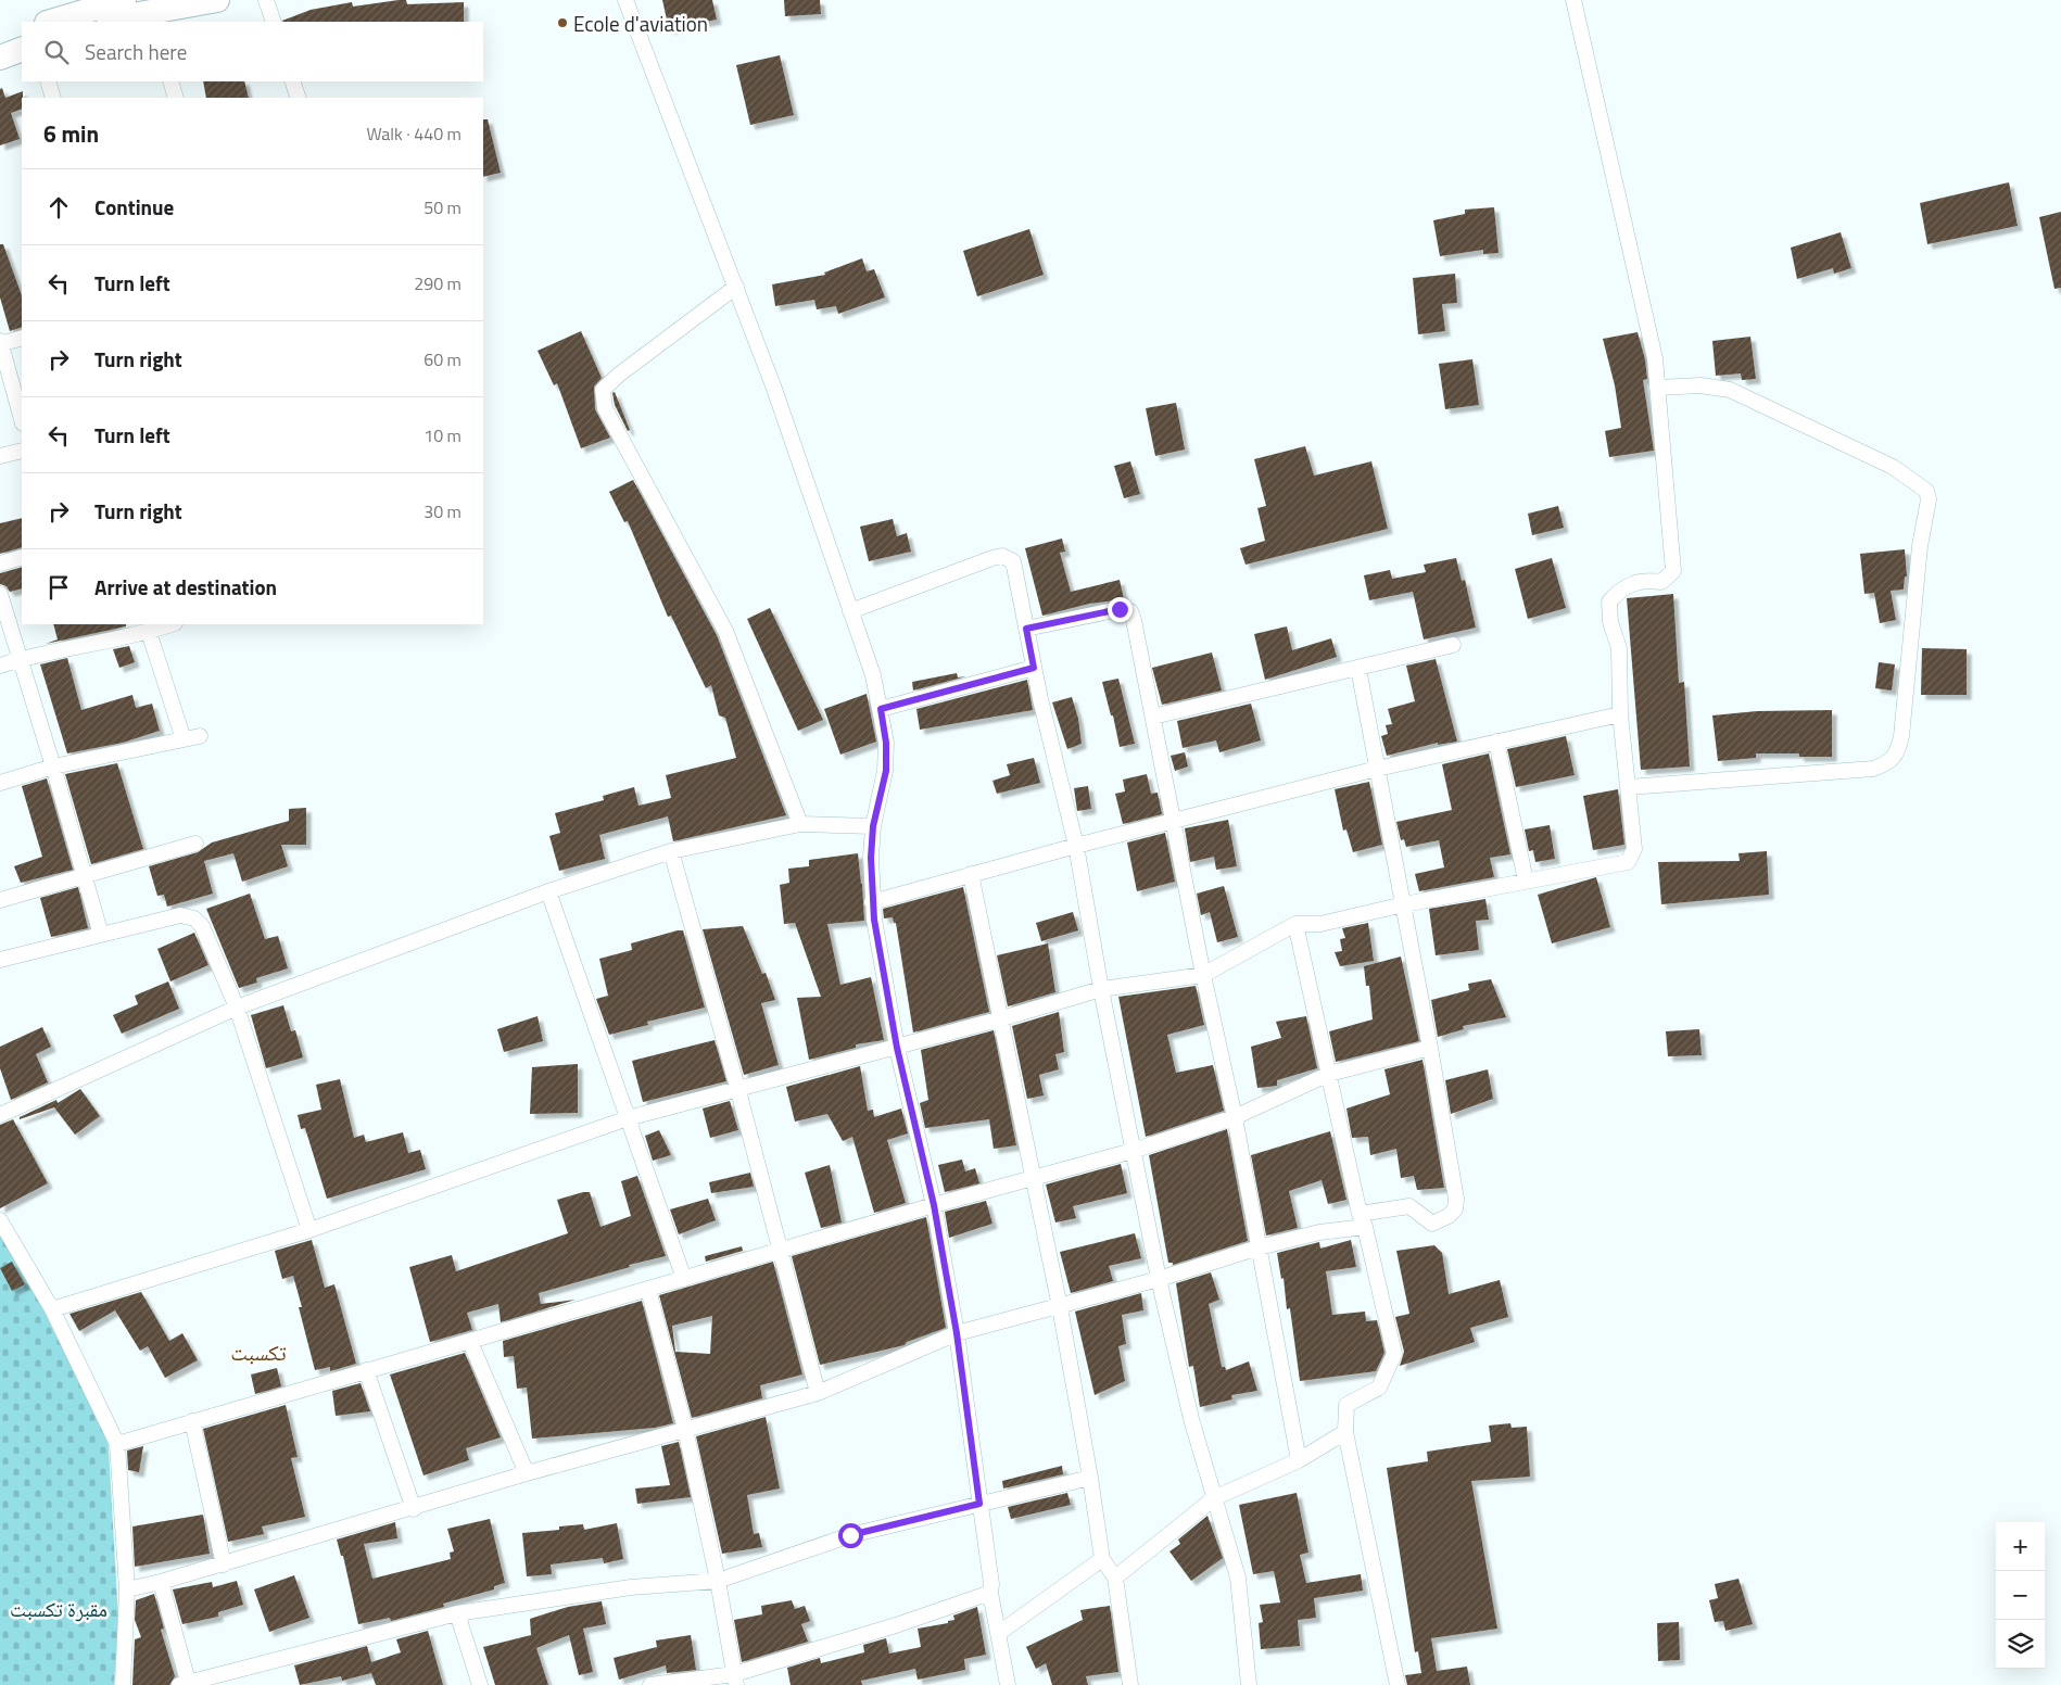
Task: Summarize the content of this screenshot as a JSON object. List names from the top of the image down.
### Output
{
  "districts": ["تكسبت"],
  "parks": ["مقبرة تكسبت"],
  "places": ["Ecole d'aviation"],
  "page": {
    "search": "Search here",
    "heading": ["6 min", "Walk · 440 m"],
    "list": [
      ["Continue", "50 m"],
      ["Turn left", "290 m"],
      ["Turn right", "60 m"],
      ["Turn left", "10 m"],
      ["Turn right", "30 m"],
      "Arrive at destination"
    ],
    "map_buttons": ["+", "−"]
  }
}
